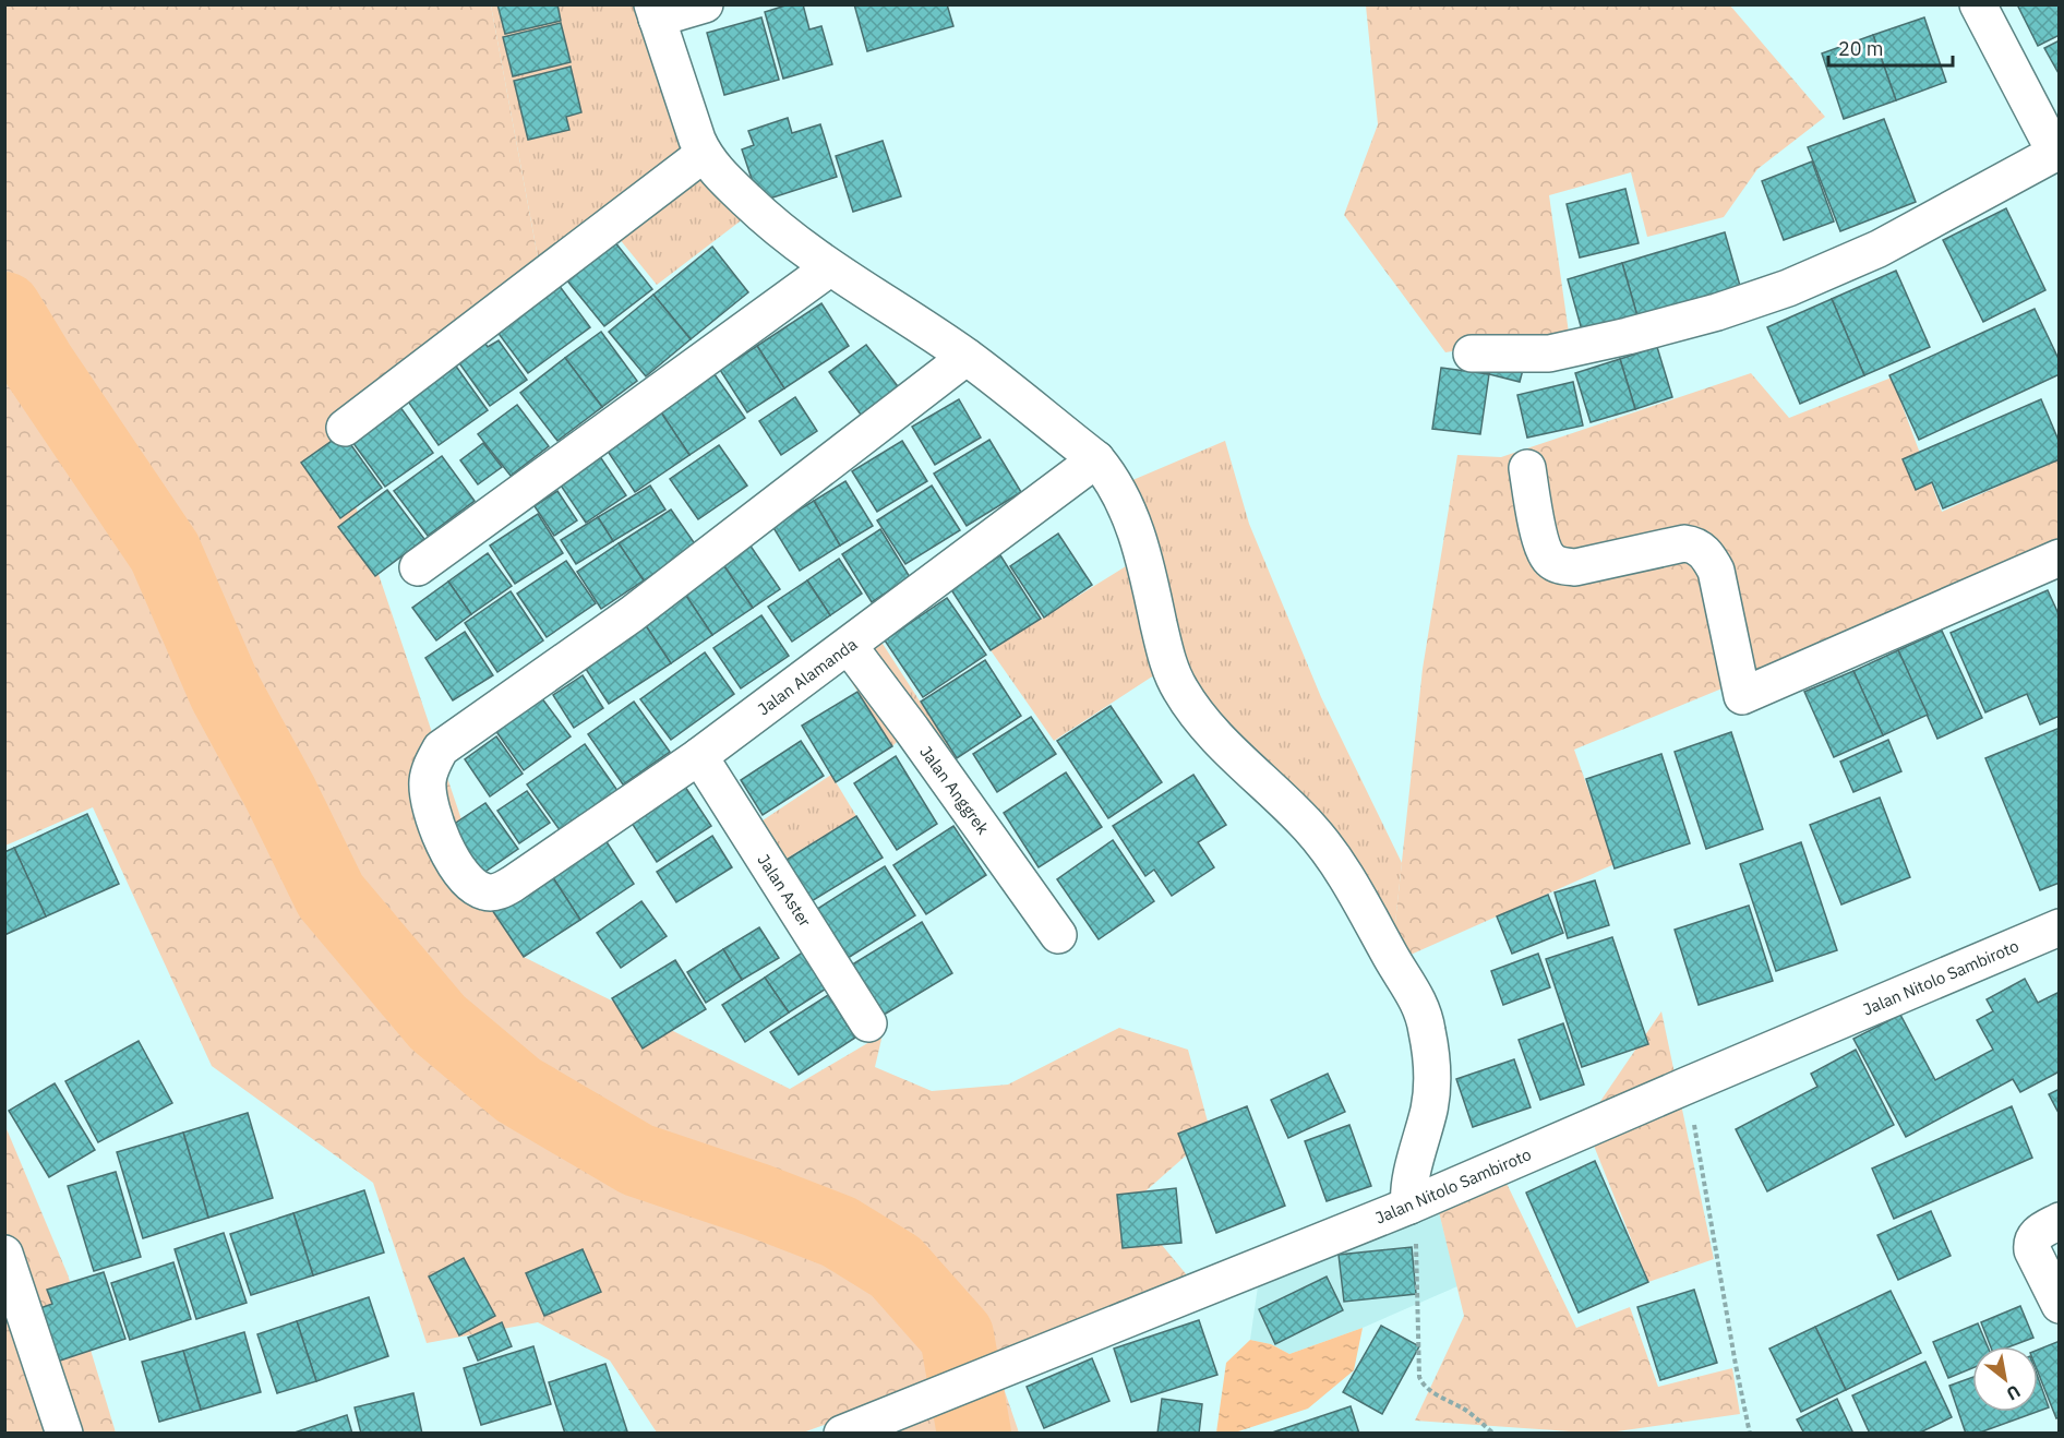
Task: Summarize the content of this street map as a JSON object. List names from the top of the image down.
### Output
{
  "streets": {
    "street": [
      "Jalan Alamanda",
      "Jalan Anggrek",
      "Jalan Aster",
      "Jalan Nitolo Sambiroto"
    ]
  },
  "crossings": [
    ["Jalan Alamanda", "Jalan Anggrek"],
    ["Jalan Alamanda", "Jalan Aster"]
  ],
  "scale_bar": "20 m",
  "north": "bottom right"
}
